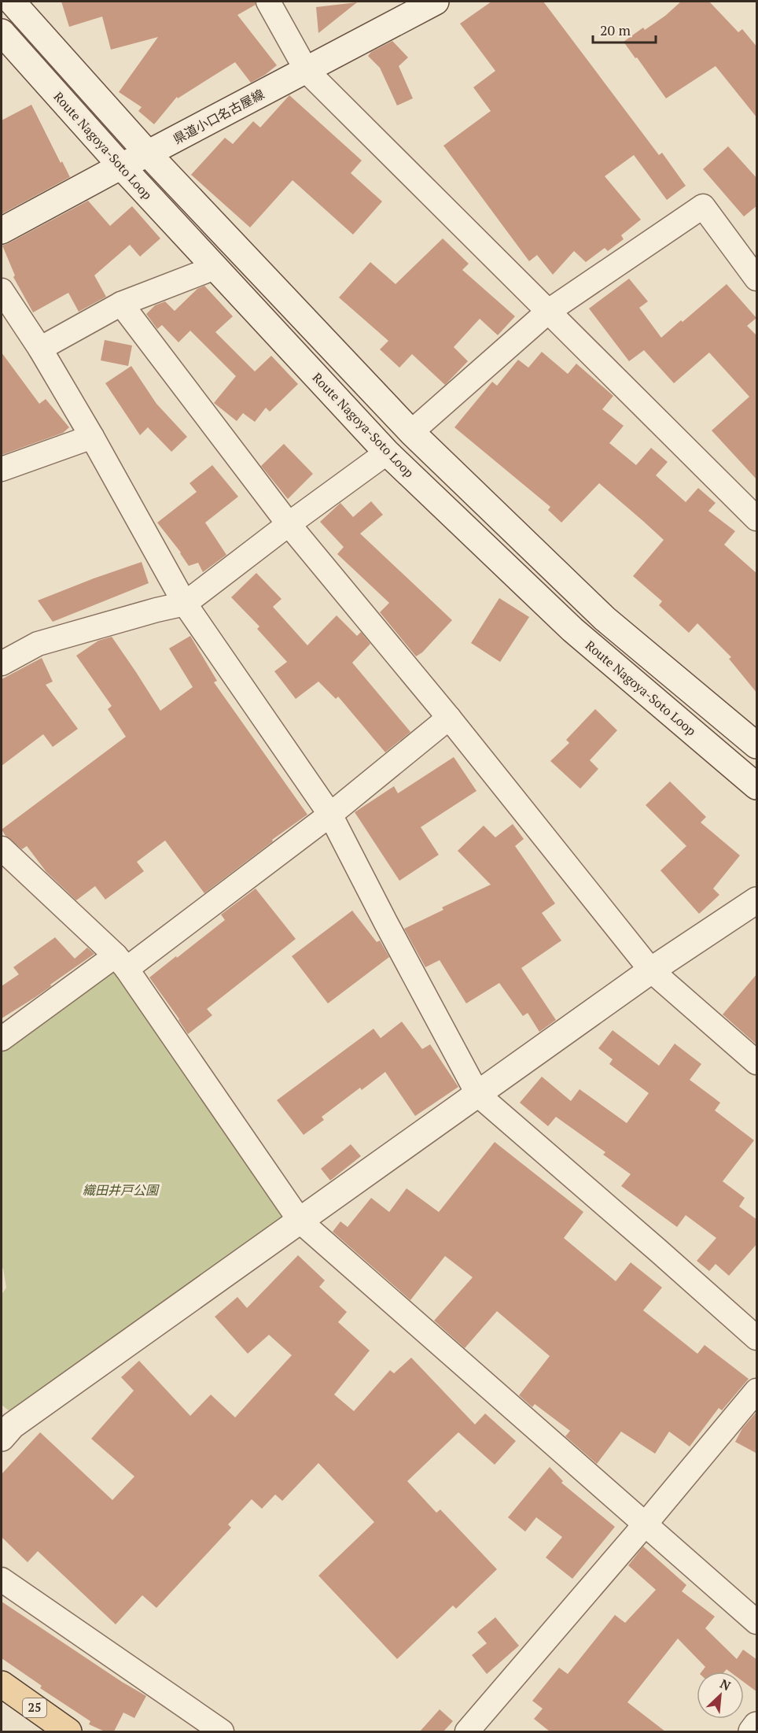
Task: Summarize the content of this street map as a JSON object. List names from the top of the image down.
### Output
{
  "streets": {
    "main road": ["県道小口名古屋線", "Route Nagoya-Soto Loop", "25"]
  },
  "crossings": [
    ["県道小口名古屋線", "Route Nagoya-Soto Loop"]
  ],
  "parks": ["織田井戸公園"],
  "scale_bar": "20 m",
  "north": "top right"
}
